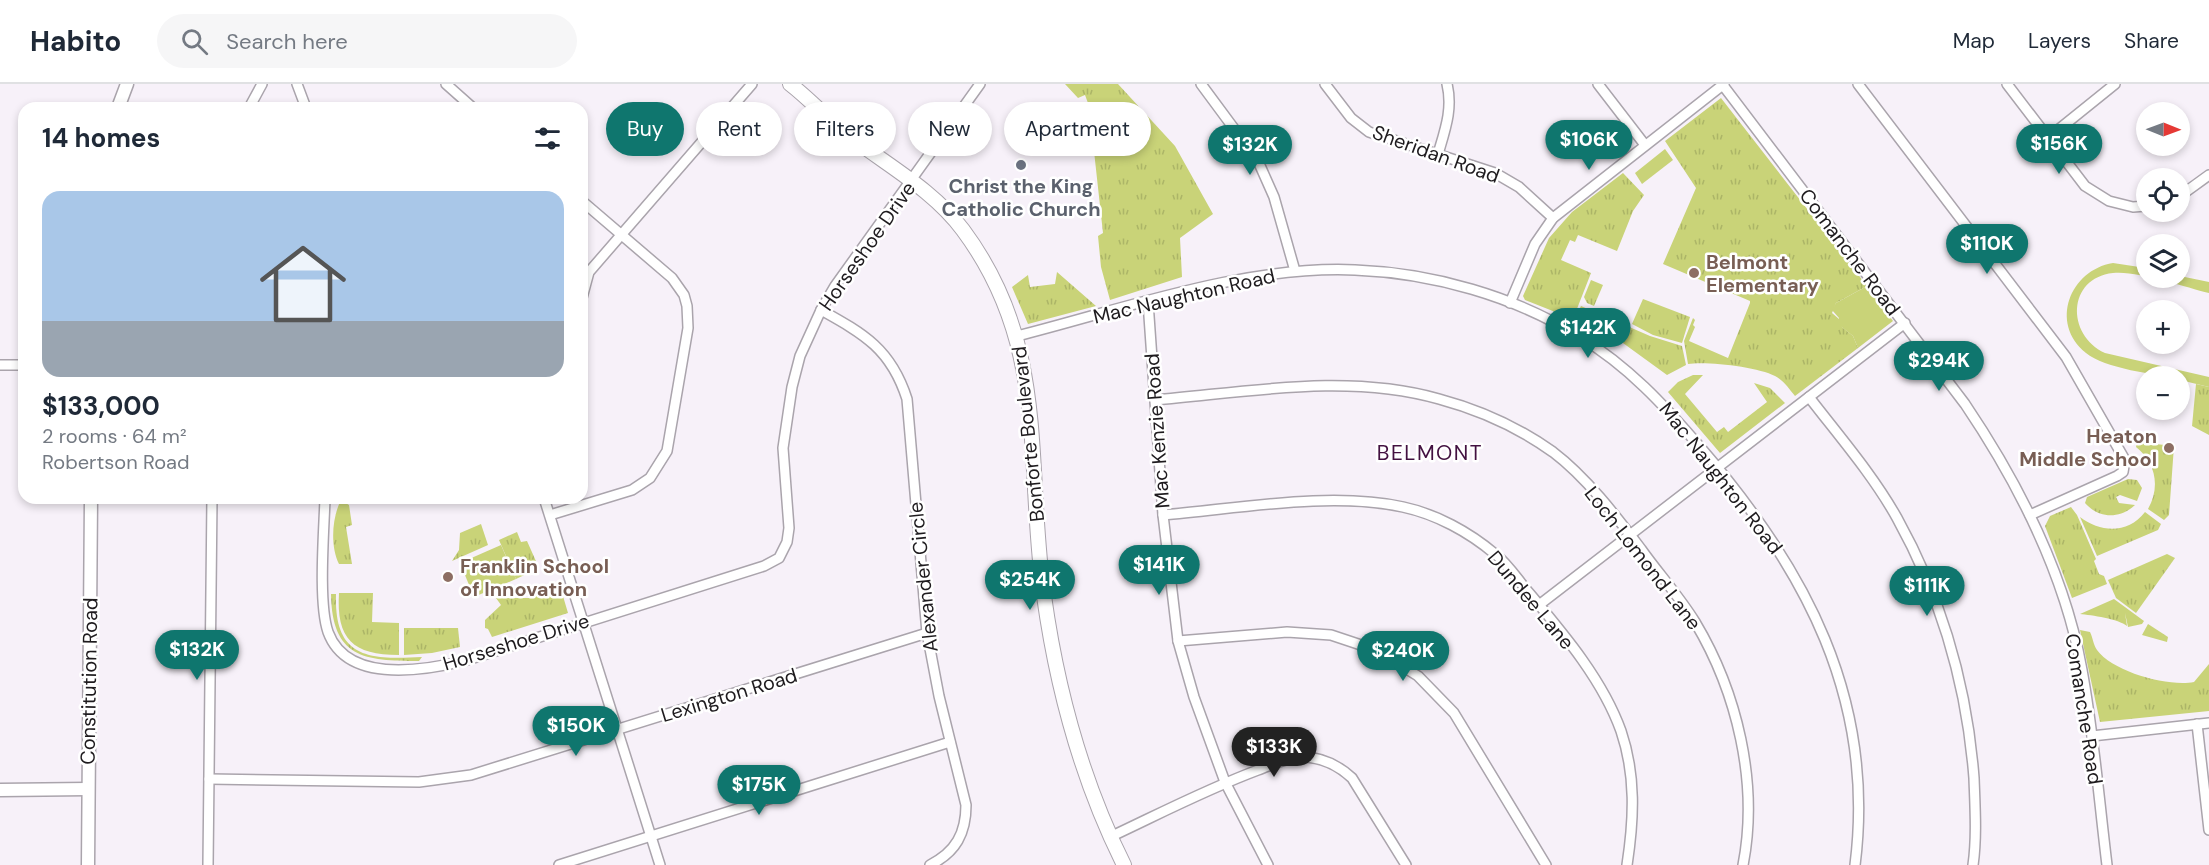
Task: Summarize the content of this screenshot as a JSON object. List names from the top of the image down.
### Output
{
  "streets": {
    "main road": ["Bonforte Boulevard"],
    "street": [
      "Sheridan Road",
      "Horseshoe Drive",
      "Comanche Road",
      "Mac Naughton Road",
      "Mac Kenzie Road",
      "Loch Lomond Lane",
      "Alexander Circle",
      "Dundee Lane",
      "Constitution Road",
      "Lexington Road"
    ]
  },
  "crossings": [
    ["Horseshoe Drive", "Bonforte Boulevard"],
    ["Horseshoe Drive", "Alexander Circle"],
    ["Mac Naughton Road", "Mac Kenzie Road"],
    ["Mac Naughton Road", "Bonforte Boulevard"],
    ["Mac Kenzie Road", "Loch Lomond Lane"],
    ["Mac Kenzie Road", "Dundee Lane"],
    ["Alexander Circle", "Lexington Road"]
  ],
  "districts": ["BELMONT"],
  "places": [
    "Christ the King Catholic Church",
    "Belmont Elementary",
    "Heaton Middle School",
    "Franklin School of Innovation"
  ],
  "north": "right",
  "page": {
    "header": "Habito",
    "search": "Search here",
    "nav": ["Map", "Layers", "Share"],
    "map_buttons": ["+", "−"],
    "chip": [
      "Buy",
      "Rent",
      "Filters",
      "New",
      "Apartment"
    ],
    "heading": "14 homes",
    "price": [
      "$106K",
      "$156K",
      "$132K",
      "$110K",
      "$142K",
      "$294K",
      "$141K",
      "$254K",
      "$111K",
      "$132K",
      "$240K",
      "$150K",
      "$133K",
      "$175K"
    ],
    "list": [
      {
        "name": "$133,000",
        "note": "2 rooms · 64 m² · Robertson Road"
      }
    ]
  }
}
